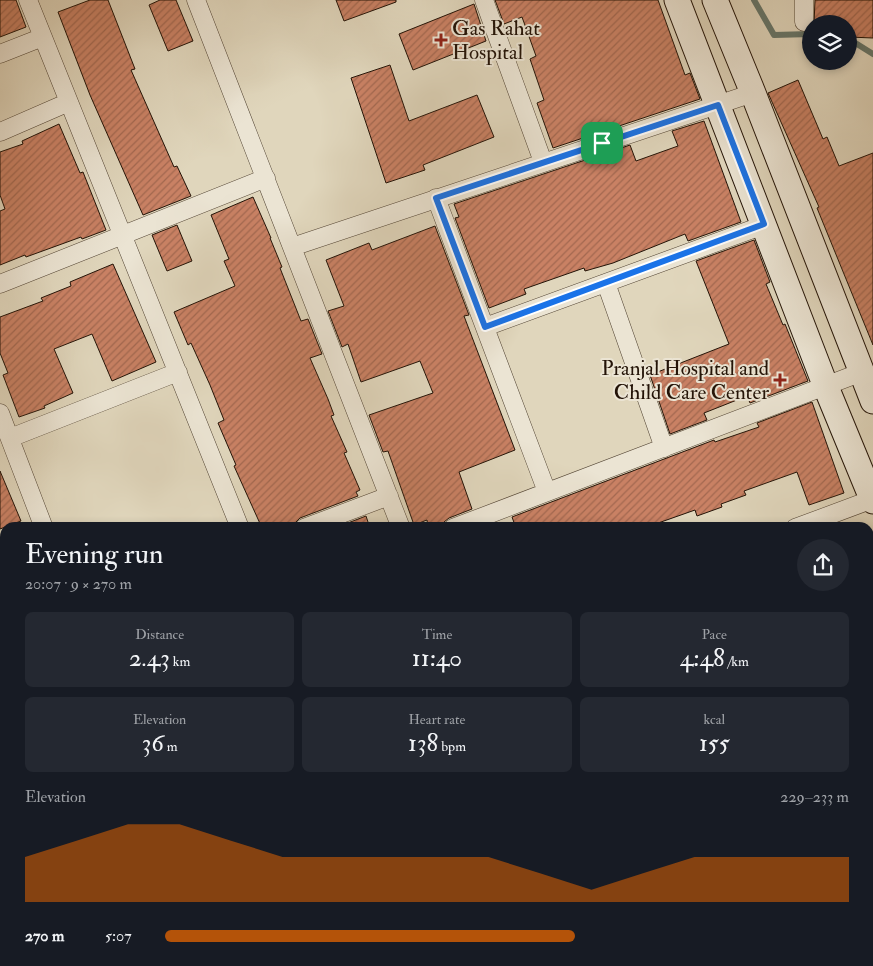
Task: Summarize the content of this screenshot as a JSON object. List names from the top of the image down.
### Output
{
  "places": {
    "health": ["Gas Rahat Hospital", "Pranjal Hospital and Child Care Center"]
  },
  "page": {
    "heading": ["Evening run", "20:07 · 9 × 270 m"],
    "stats": [
      ["Distance", "2.43 km"],
      ["Time", "11:40"],
      ["Pace", "4:48 /km"],
      ["Elevation", "36 m"],
      ["Heart rate", "138 bpm"],
      ["kcal", "155"]
    ],
    "chart": ["Elevation", "229–233 m"],
    "list": [
      {
        "name": "270 m",
        "note": "5:07"
      }
    ]
  }
}
